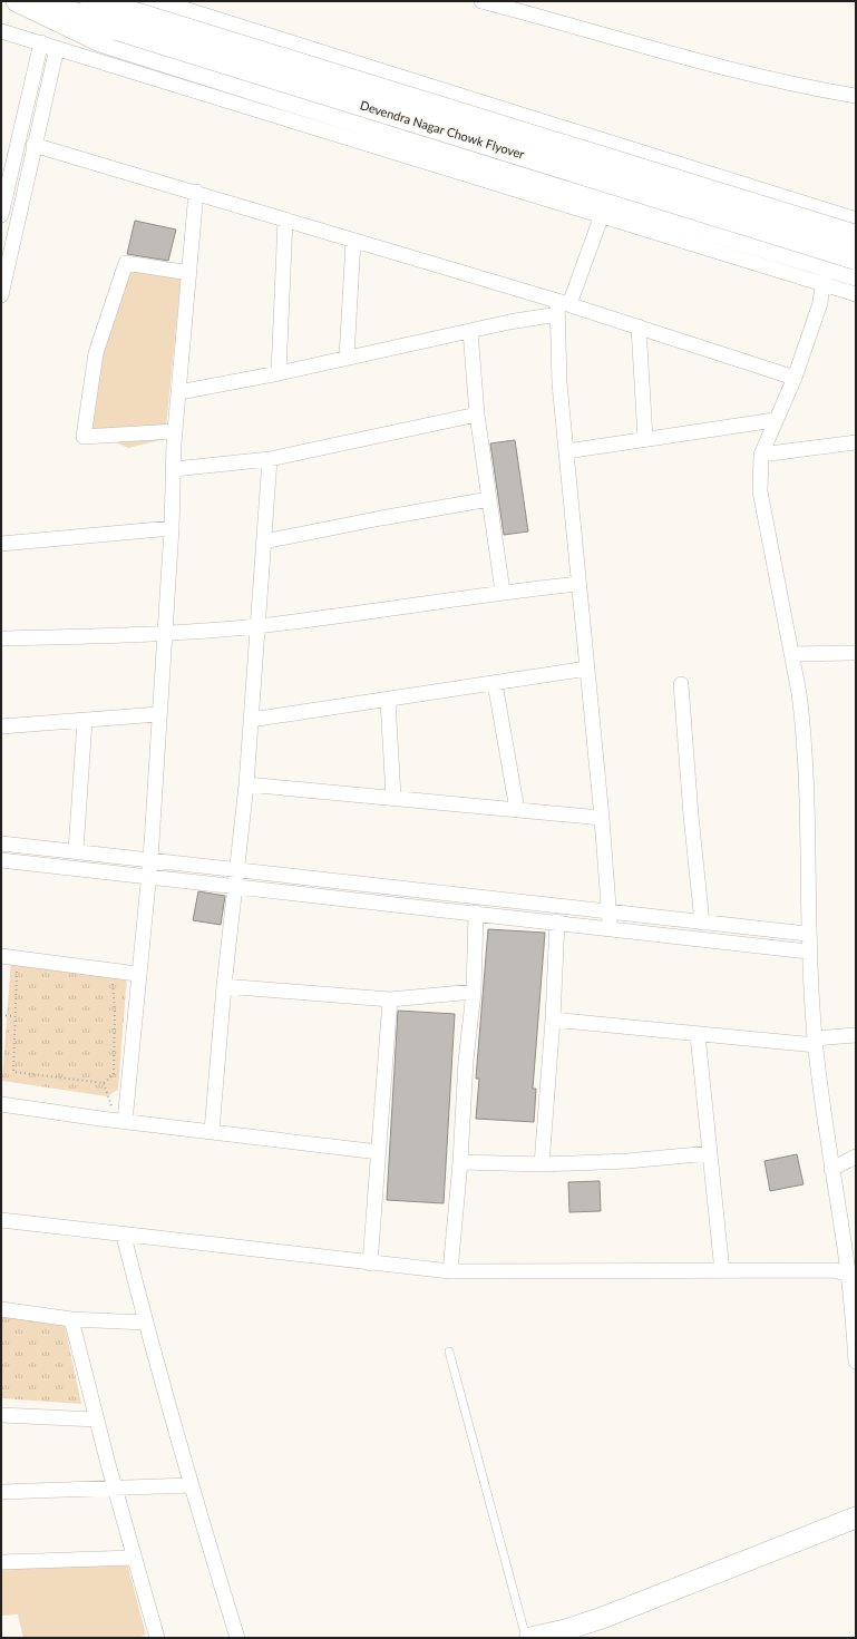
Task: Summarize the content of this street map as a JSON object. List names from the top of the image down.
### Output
{
  "streets": {
    "highway": ["Devendra Nagar Chowk Flyover"]
  }
}
